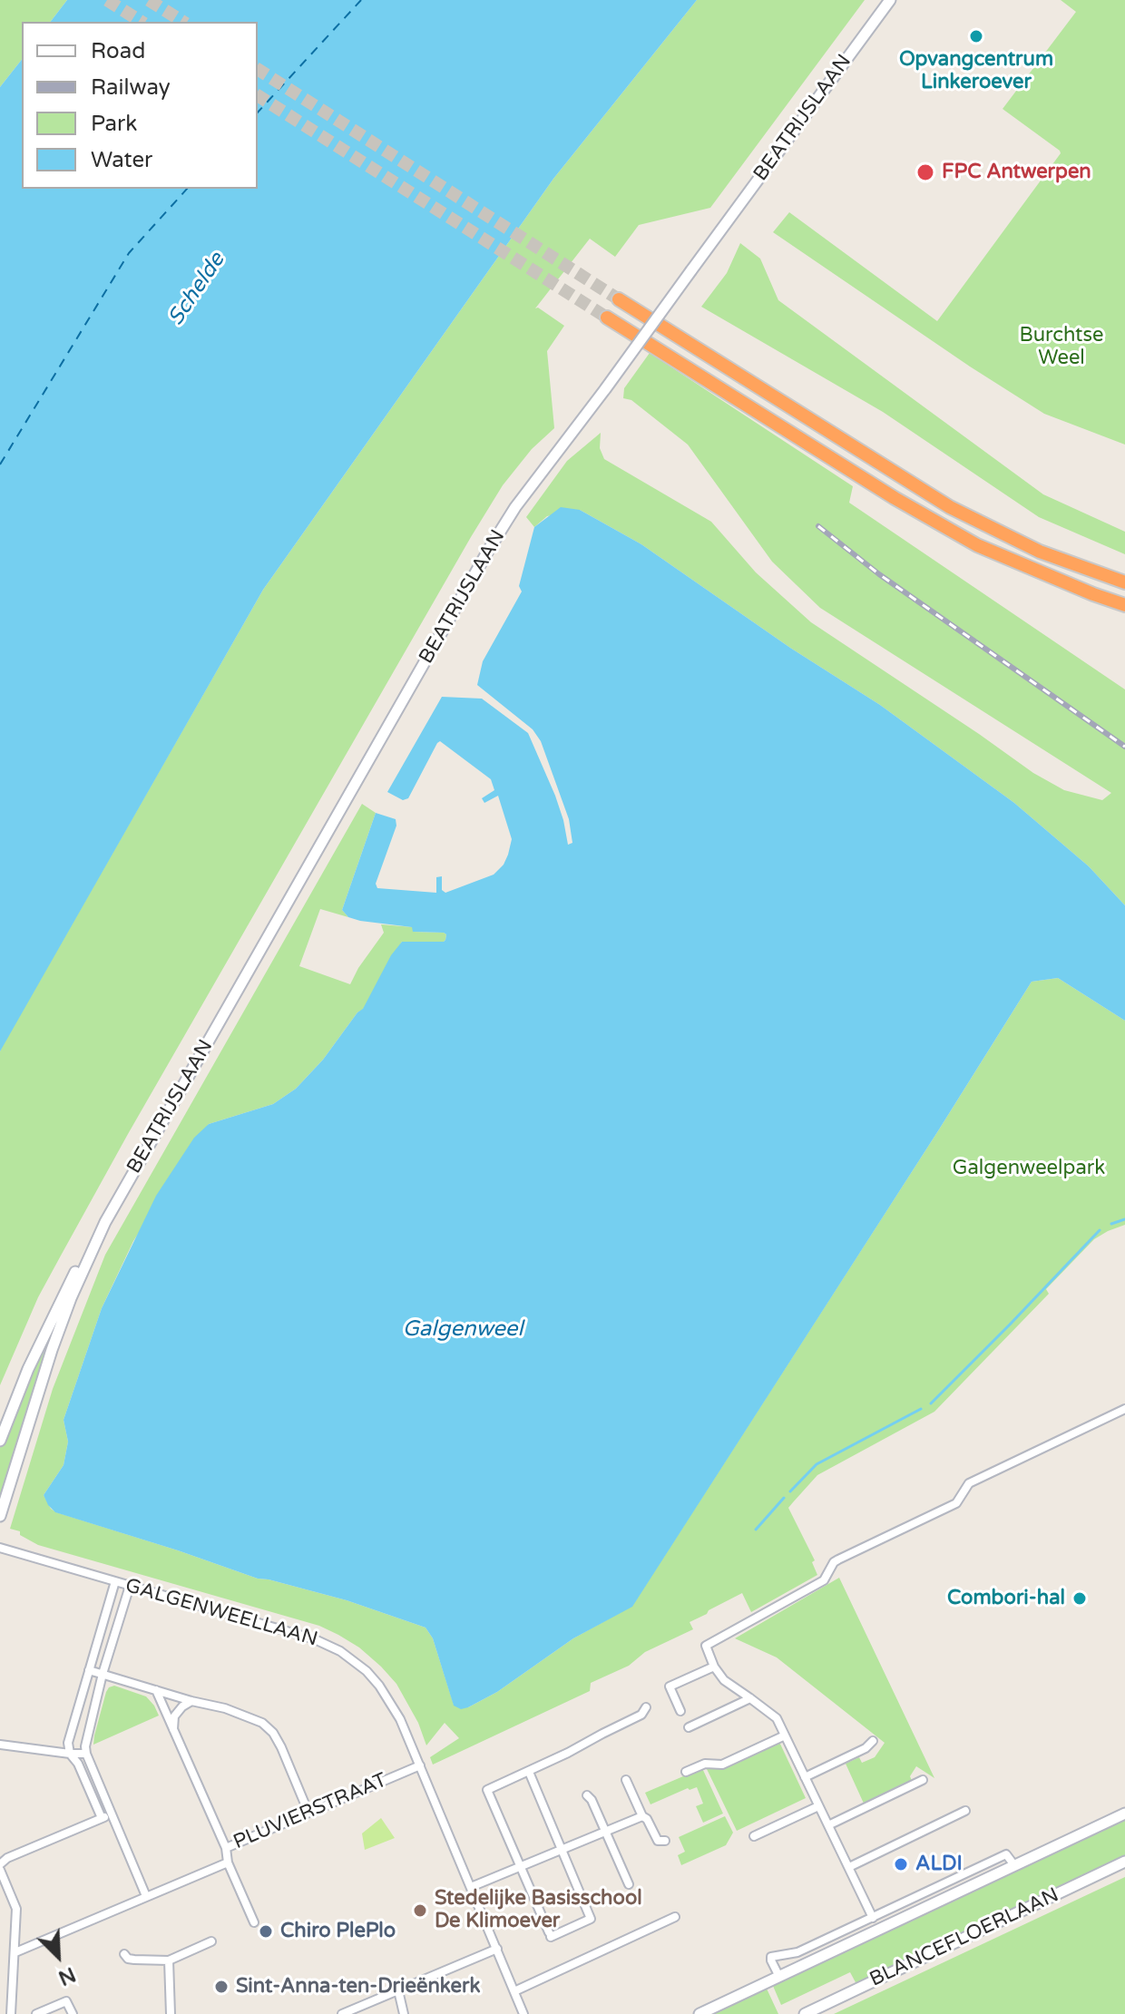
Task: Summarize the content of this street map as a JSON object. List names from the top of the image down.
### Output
{
  "streets": {
    "street": [
      "BEATRIJSLAAN",
      "GALGENWEELLAAN",
      "PLUVIERSTRAAT",
      "BLANCEFLOERLAAN"
    ]
  },
  "crossings": [
    ["GALGENWEELLAAN", "PLUVIERSTRAAT"]
  ],
  "water": ["Schelde", "Galgenweel"],
  "parks": ["Burchtse Weel", "Galgenweelpark"],
  "places": [
    "Opvangcentrum Linkeroever",
    "FPC Antwerpen",
    "Combori-hal",
    "ALDI",
    "Stedelijke Basisschool De Klimoever",
    "Chiro PlePlo",
    "Sint-Anna-ten-Drieënkerk"
  ],
  "legend": [
    "Road",
    "Railway",
    "Park",
    "Water"
  ],
  "north": "bottom right"
}
